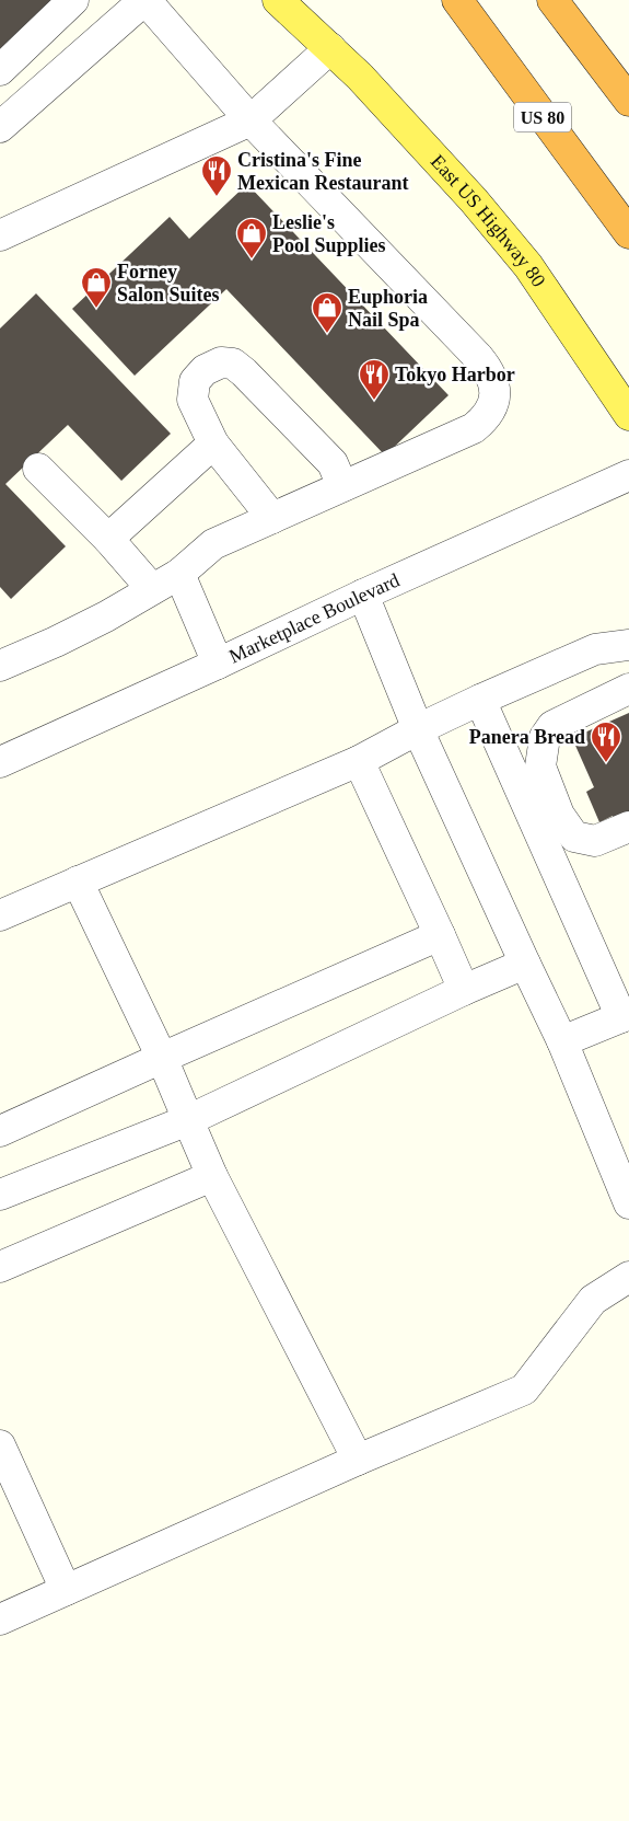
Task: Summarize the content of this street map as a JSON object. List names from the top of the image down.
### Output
{
  "streets": {
    "highway": ["US 80"],
    "main road": ["East US Highway 80"],
    "street": ["Marketplace Boulevard"]
  },
  "places": {
    "restaurant": ["Cristina's Fine Mexican Restaurant", "Tokyo Harbor", "Panera Bread"],
    "shop": ["Leslie's Pool Supplies", "Forney Salon Suites", "Euphoria Nail Spa"]
  }
}
